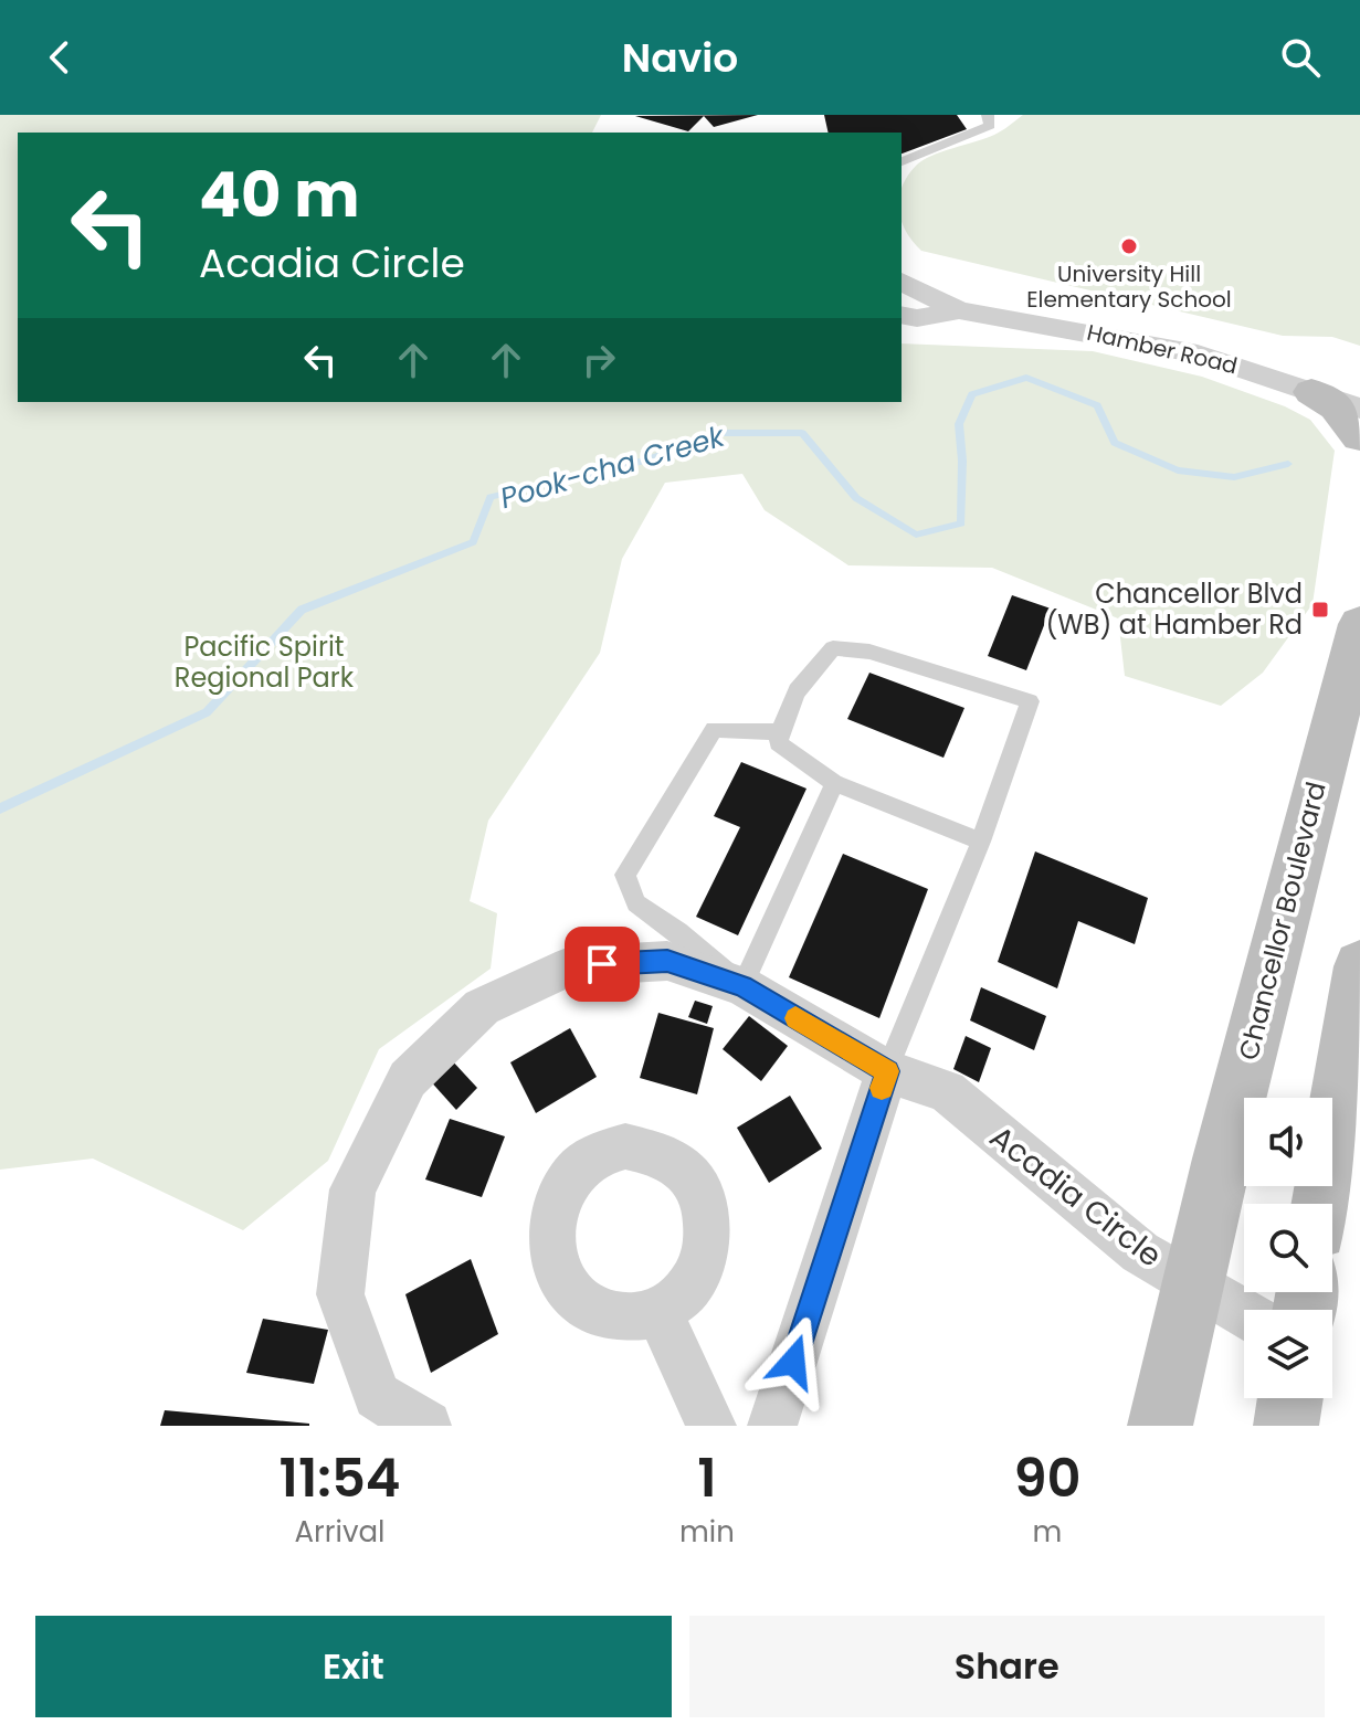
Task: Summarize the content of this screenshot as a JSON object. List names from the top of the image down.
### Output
{
  "streets": {
    "main road": ["Chancellor Boulevard"],
    "street": ["Hamber Road", "Acadia Circle"]
  },
  "crossings": [
    ["Chancellor Boulevard", "Acadia Circle"]
  ],
  "water": ["Pook-cha Creek"],
  "parks": ["Pacific Spirit Regional Park"],
  "places": {
    "other": ["University Hill Elementary School"],
    "transit": ["Chancellor Blvd (WB) at Hamber Rd"]
  },
  "page": {
    "header": "Navio",
    "turn": ["40 m", "Acadia Circle"],
    "eta": [
      "11:54",
      "Arrival",
      "1",
      "min",
      "90",
      "m"
    ],
    "buttons": ["Exit", "Share"]
  }
}
